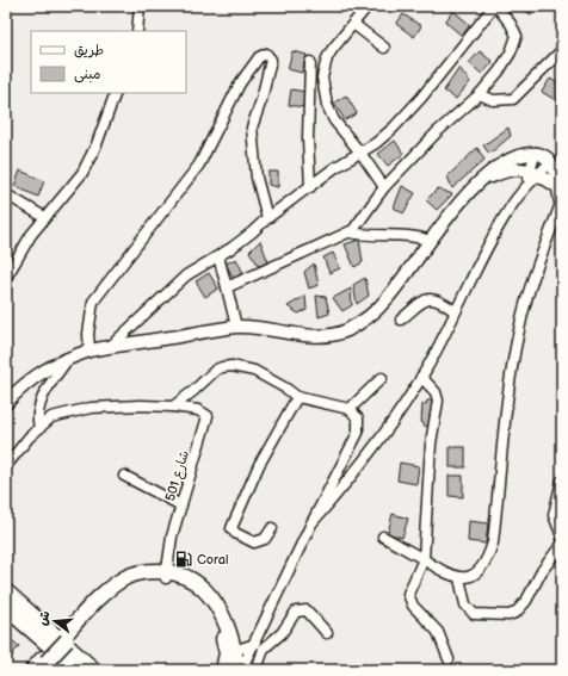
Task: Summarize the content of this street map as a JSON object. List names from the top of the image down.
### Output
{
  "streets": {
    "street": ["شارع 501"]
  },
  "places": {
    "fuel station": ["Coral"]
  },
  "legend": ["طريق", "مبنى"],
  "north": "left"
}
